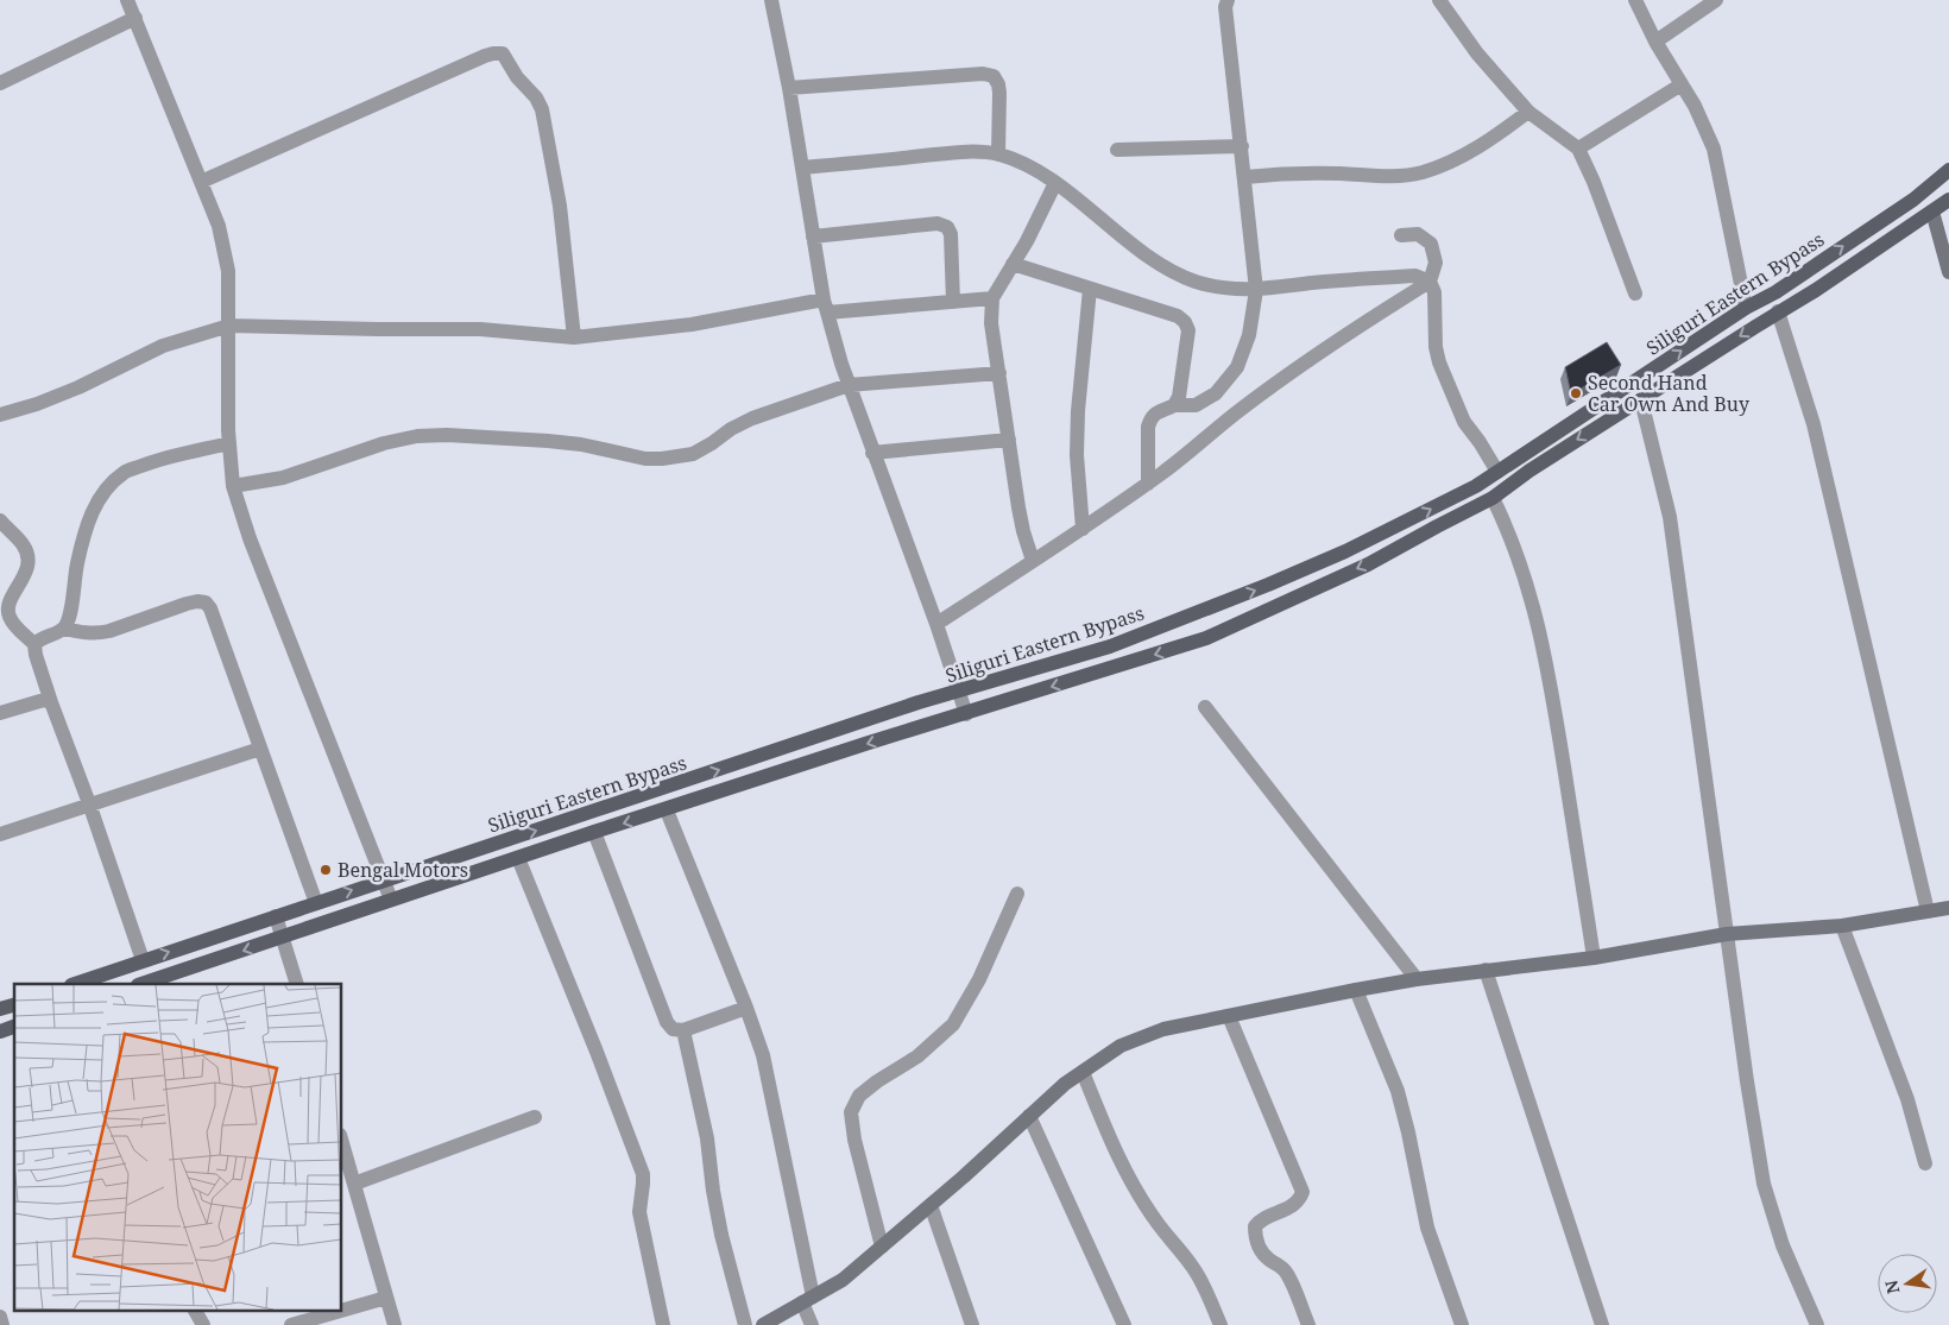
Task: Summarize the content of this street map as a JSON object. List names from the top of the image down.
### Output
{
  "streets": {
    "main road": ["Siliguri Eastern Bypass"]
  },
  "places": ["Second Hand Car Own And Buy", "Bengal Motors"],
  "north": "left"
}
